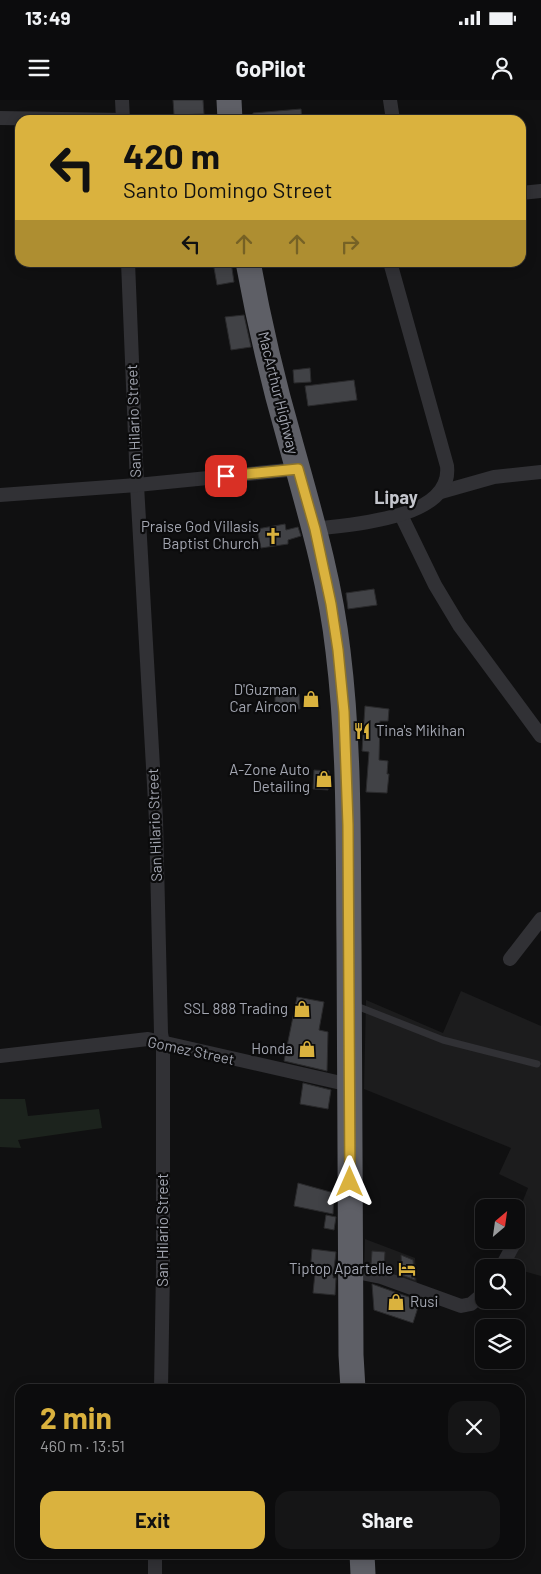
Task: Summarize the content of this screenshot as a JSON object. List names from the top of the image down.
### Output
{
  "streets": {
    "highway": ["MacArthur Highway"],
    "street": ["San Hilario Street", "Gomez Street"]
  },
  "crossings": [
    ["MacArthur Highway", "Gomez Street"],
    ["San Hilario Street", "Gomez Street"]
  ],
  "districts": ["Lipay"],
  "places": {
    "church": ["Praise God Villasis Baptist Church"],
    "shop": [
      "D'Guzman Car Aircon",
      "A-Zone Auto Detailing",
      "SSL 888 Trading",
      "Honda",
      "Rusi"
    ],
    "restaurant": ["Tina's Mikihan"],
    "hotel": ["Tiptop Apartelle"]
  },
  "north": "top right",
  "page": {
    "status": "13:49",
    "header": "GoPilot",
    "turn": ["420 m", "Santo Domingo Street"],
    "heading": ["2 min", "460 m · 13:51"],
    "buttons": ["Exit", "Share"]
  }
}
